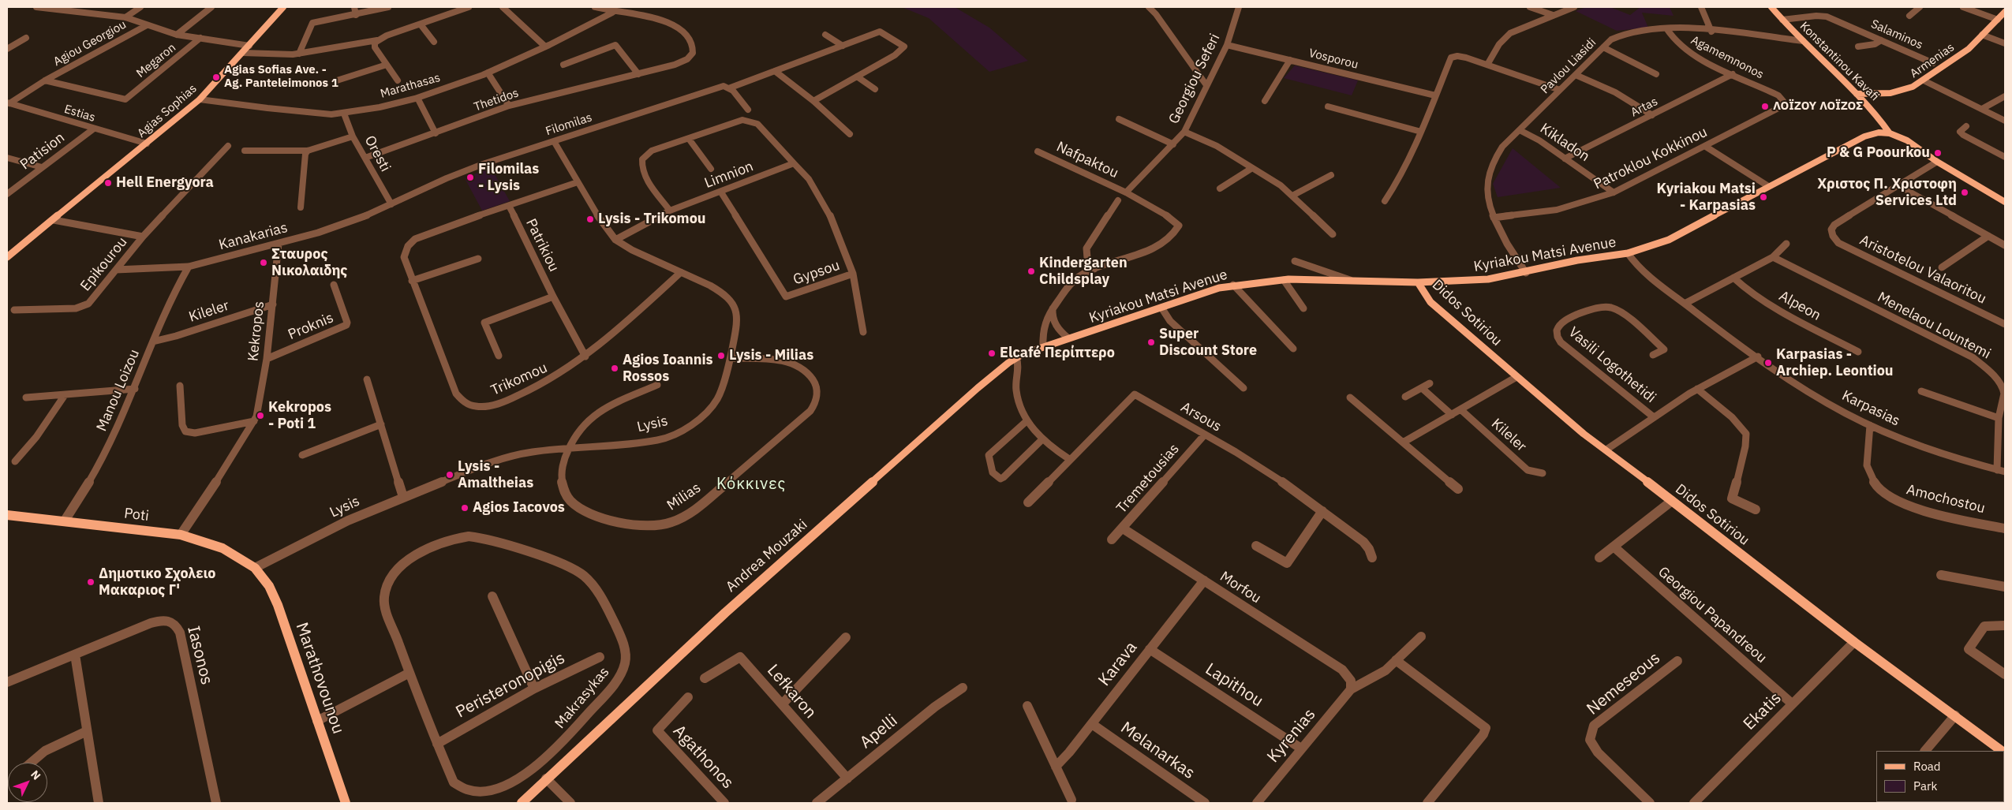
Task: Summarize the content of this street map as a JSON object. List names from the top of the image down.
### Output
{
  "streets": {
    "street": [
      "Salaminos",
      "Agiou Georgiou",
      "Agamemnonos",
      "Vosporou",
      "Megaron",
      "Armenias",
      "Konstantinou Kavafi",
      "Pavlou Liasidi",
      "Georgiou Seferi",
      "Marathasas",
      "Thetidos",
      "Artas",
      "Agias Sophias",
      "Estias",
      "Filomilas",
      "Kikladon",
      "Patision",
      "Oresti",
      "Patroklou Kokkinou",
      "Nafpaktou",
      "Limnion",
      "Kanakarias",
      "Patrikiou",
      "Kyriakou Matsi Avenue",
      "Epikourou",
      "Aristotelou Valaoritou",
      "Gypsou",
      "Alpeon",
      "Kileler",
      "Didos Sotiriou",
      "Menelaou Lountemi",
      "Proknis",
      "Kekropos",
      "Vasili Logothetidi",
      "Trikomou",
      "Manou Loizou",
      "Karpasias",
      "Arsous",
      "Lysis",
      "Tremetousias",
      "Milias",
      "Amochostou",
      "Poti",
      "Andrea Mouzaki",
      "Morfou",
      "Georgiou Papandreou",
      "Iasonos",
      "Karava",
      "Marathovounou",
      "Nemeseous",
      "Peristeronopigis",
      "Lapithou",
      "Lefkaron",
      "Makrasykas",
      "Ekatis",
      "Apelli",
      "Kyrenias",
      "Melanarkas",
      "Agathonos"
    ]
  },
  "crossings": [
    ["Salaminos", "Konstantinou Kavafi"],
    ["Agiou Georgiou", "Megaron"],
    ["Agiou Georgiou", "Estias"],
    ["Agamemnonos", "Pavlou Liasidi"],
    ["Agamemnonos", "Artas"],
    ["Agamemnonos", "Patroklou Kokkinou"],
    ["Vosporou", "Georgiou Seferi"],
    ["Armenias", "Konstantinou Kavafi"],
    ["Konstantinou Kavafi", "Pavlou Liasidi"],
    ["Konstantinou Kavafi", "Kyriakou Matsi Avenue"],
    ["Pavlou Liasidi", "Kikladon"],
    ["Pavlou Liasidi", "Patroklou Kokkinou"],
    ["Pavlou Liasidi", "Kyriakou Matsi Avenue"],
    ["Georgiou Seferi", "Nafpaktou"],
    ["Marathasas", "Thetidos"],
    ["Marathasas", "Agias Sophias"],
    ["Marathasas", "Oresti"],
    ["Thetidos", "Oresti"],
    ["Artas", "Kikladon"],
    ["Agias Sophias", "Estias"],
    ["Agias Sophias", "Epikourou"],
    ["Estias", "Patision"],
    ["Filomilas", "Oresti"],
    ["Filomilas", "Kanakarias"],
    ["Filomilas", "Lysis"],
    ["Kikladon", "Patroklou Kokkinou"],
    ["Oresti", "Kanakarias"],
    ["Limnion", "Gypsou"],
    ["Limnion", "Lysis"],
    ["Kanakarias", "Epikourou"],
    ["Kanakarias", "Kekropos"],
    ["Kanakarias", "Manou Loizou"],
    ["Patrikiou", "Trikomou"],
    ["Kyriakou Matsi Avenue", "Didos Sotiriou"],
    ["Kyriakou Matsi Avenue", "Karpasias"],
    ["Kyriakou Matsi Avenue", "Andrea Mouzaki"],
    ["Kileler", "Kekropos"],
    ["Kileler", "Manou Loizou"],
    ["Didos Sotiriou", "Ekatis"],
    ["Menelaou Lountemi", "Karpasias"],
    ["Proknis", "Kekropos"],
    ["Kekropos", "Poti"],
    ["Trikomou", "Lysis"],
    ["Manou Loizou", "Poti"],
    ["Karpasias", "Amochostou"],
    ["Arsous", "Tremetousias"],
    ["Lysis", "Milias"],
    ["Lysis", "Poti"],
    ["Lysis", "Marathovounou"],
    ["Tremetousias", "Morfou"],
    ["Poti", "Marathovounou"],
    ["Morfou", "Karava"],
    ["Morfou", "Kyrenias"],
    ["Georgiou Papandreou", "Ekatis"],
    ["Karava", "Lapithou"],
    ["Karava", "Melanarkas"],
    ["Peristeronopigis", "Makrasykas"],
    ["Lapithou", "Kyrenias"],
    ["Lefkaron", "Apelli"]
  ],
  "districts": ["Κόκκινες"],
  "places": [
    "Agias Sofias Ave. - Ag. Panteleimonos 1",
    "ΛΟΪΖΟΥ ΛΟΪΖΟΣ",
    "P & G Poourkou",
    "Filomilas - Lysis",
    "Hell Energyora",
    "Χριστος Π. Χριστοφη Services Ltd",
    "Kyriakou Matsi - Karpasias",
    "Lysis - Trikomou",
    "Σταυρος Νικολαιδης",
    "Kindergarten Childsplay",
    "Super Discount Store",
    "Elcafé Περίπτερο",
    "Lysis - Milias",
    "Karpasias - Archiep. Leontiou",
    "Agios Ioannis Rossos",
    "Kekropos - Poti 1",
    "Lysis - Amaltheias",
    "Agios Iacovos",
    "Δημοτικο Σχολειο Μακαριος Γ'"
  ],
  "legend": ["Road", "Park"],
  "north": "top right"
}
